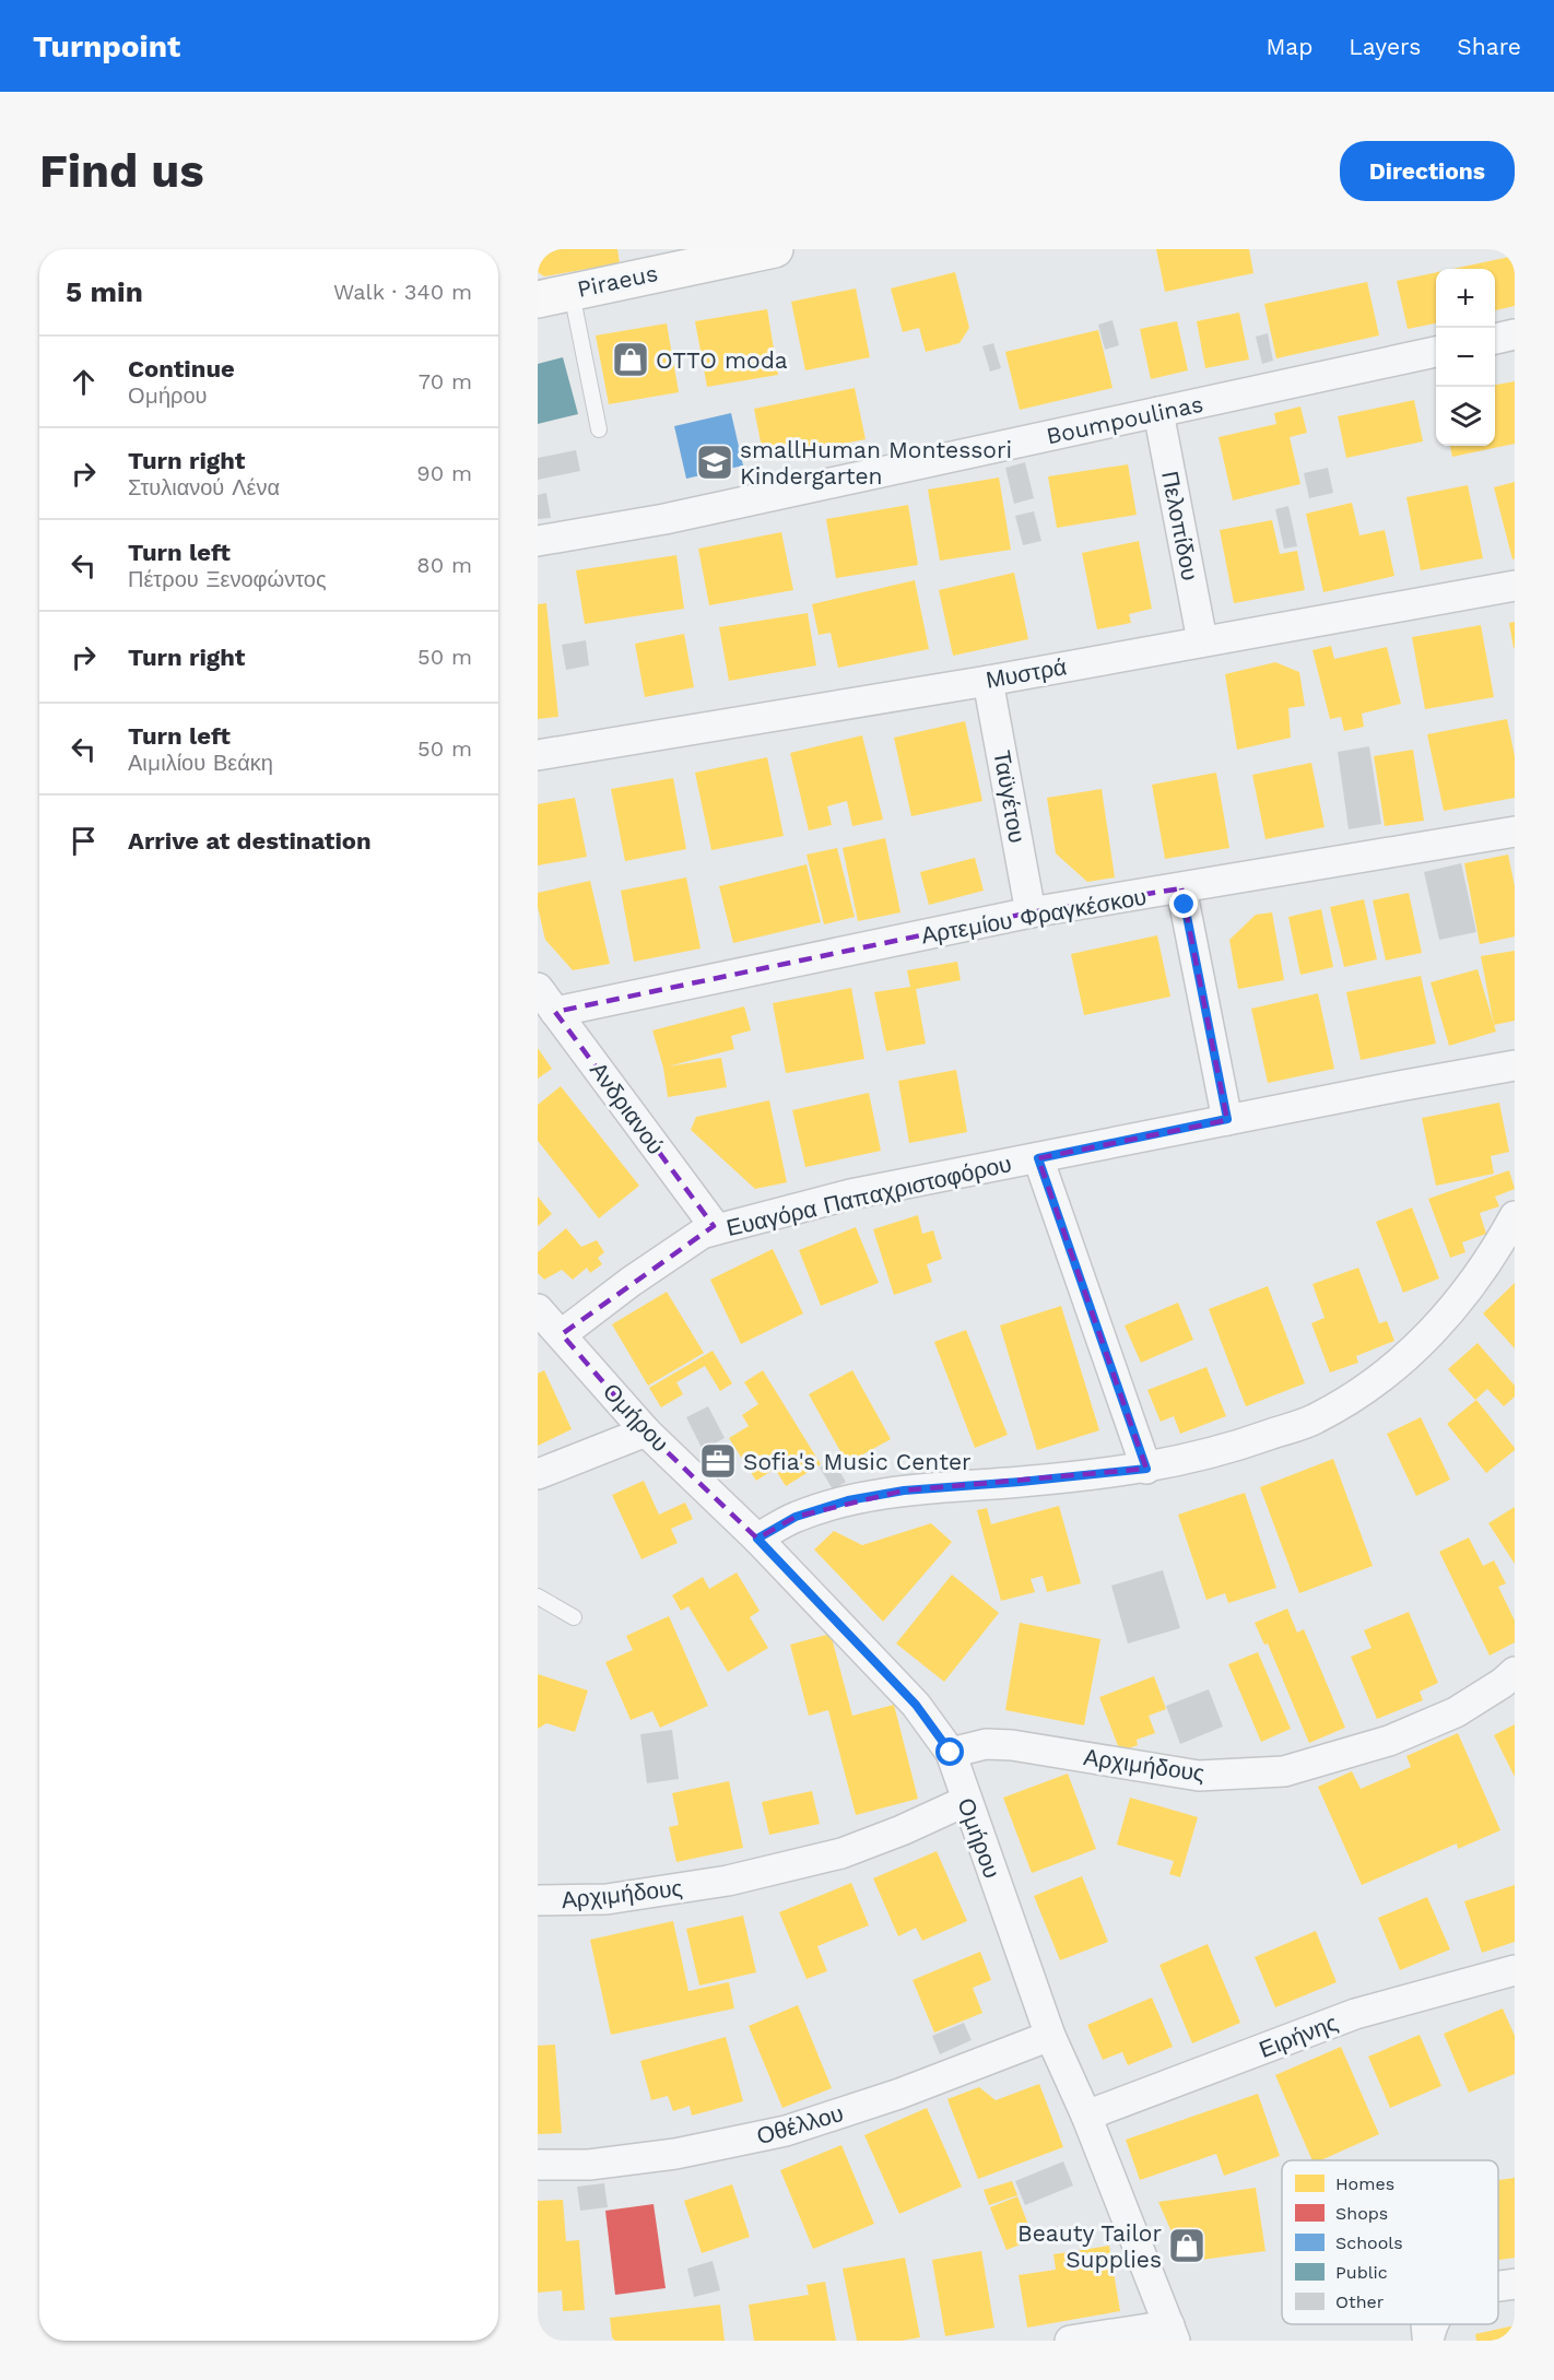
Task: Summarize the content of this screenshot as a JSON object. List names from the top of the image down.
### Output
{
  "streets": {
    "street": [
      "Piraeus",
      "Boumpoulinas",
      "Πελοπίδου",
      "Μυστρά",
      "Ταϋγέτου",
      "Αρτεμίου Φραγκέσκου",
      "Ανδριανού",
      "Ευαγόρα Παπαχριστοφόρου",
      "Ομήρου",
      "Αρχιμήδους",
      "Ειρήνης",
      "Οθέλλου"
    ]
  },
  "crossings": [
    ["Boumpoulinas", "Πελοπίδου"],
    ["Πελοπίδου", "Μυστρά"],
    ["Μυστρά", "Ταϋγέτου"],
    ["Ταϋγέτου", "Αρτεμίου Φραγκέσκου"],
    ["Αρτεμίου Φραγκέσκου", "Ανδριανού"],
    ["Ανδριανού", "Ευαγόρα Παπαχριστοφόρου"],
    ["Ευαγόρα Παπαχριστοφόρου", "Ομήρου"],
    ["Ομήρου", "Αρχιμήδους"],
    ["Ομήρου", "Ειρήνης"],
    ["Ομήρου", "Οθέλλου"]
  ],
  "places": {
    "shop": ["OTTO moda", "Beauty Tailor Supplies"],
    "school or university": ["smallHuman Montessori Kindergarten"],
    "office": ["Sofia's Music Center"]
  },
  "legend": [
    "Homes",
    "Shops",
    "Schools",
    "Public",
    "Other"
  ],
  "page": {
    "header": "Turnpoint",
    "nav": ["Map", "Layers", "Share"],
    "buttons": "Directions",
    "title": "Find us",
    "heading": ["5 min", "Walk · 340 m"],
    "map_buttons": ["+", "−"],
    "list": [
      ["Continue", "Ομήρου", "70 m"],
      ["Turn right", "Στυλιανού Λένα", "90 m"],
      ["Turn left", "Πέτρου Ξενοφώντος", "80 m"],
      ["Turn right", "50 m"],
      ["Turn left", "Αιμιλίου Βεάκη", "50 m"],
      "Arrive at destination"
    ]
  }
}
